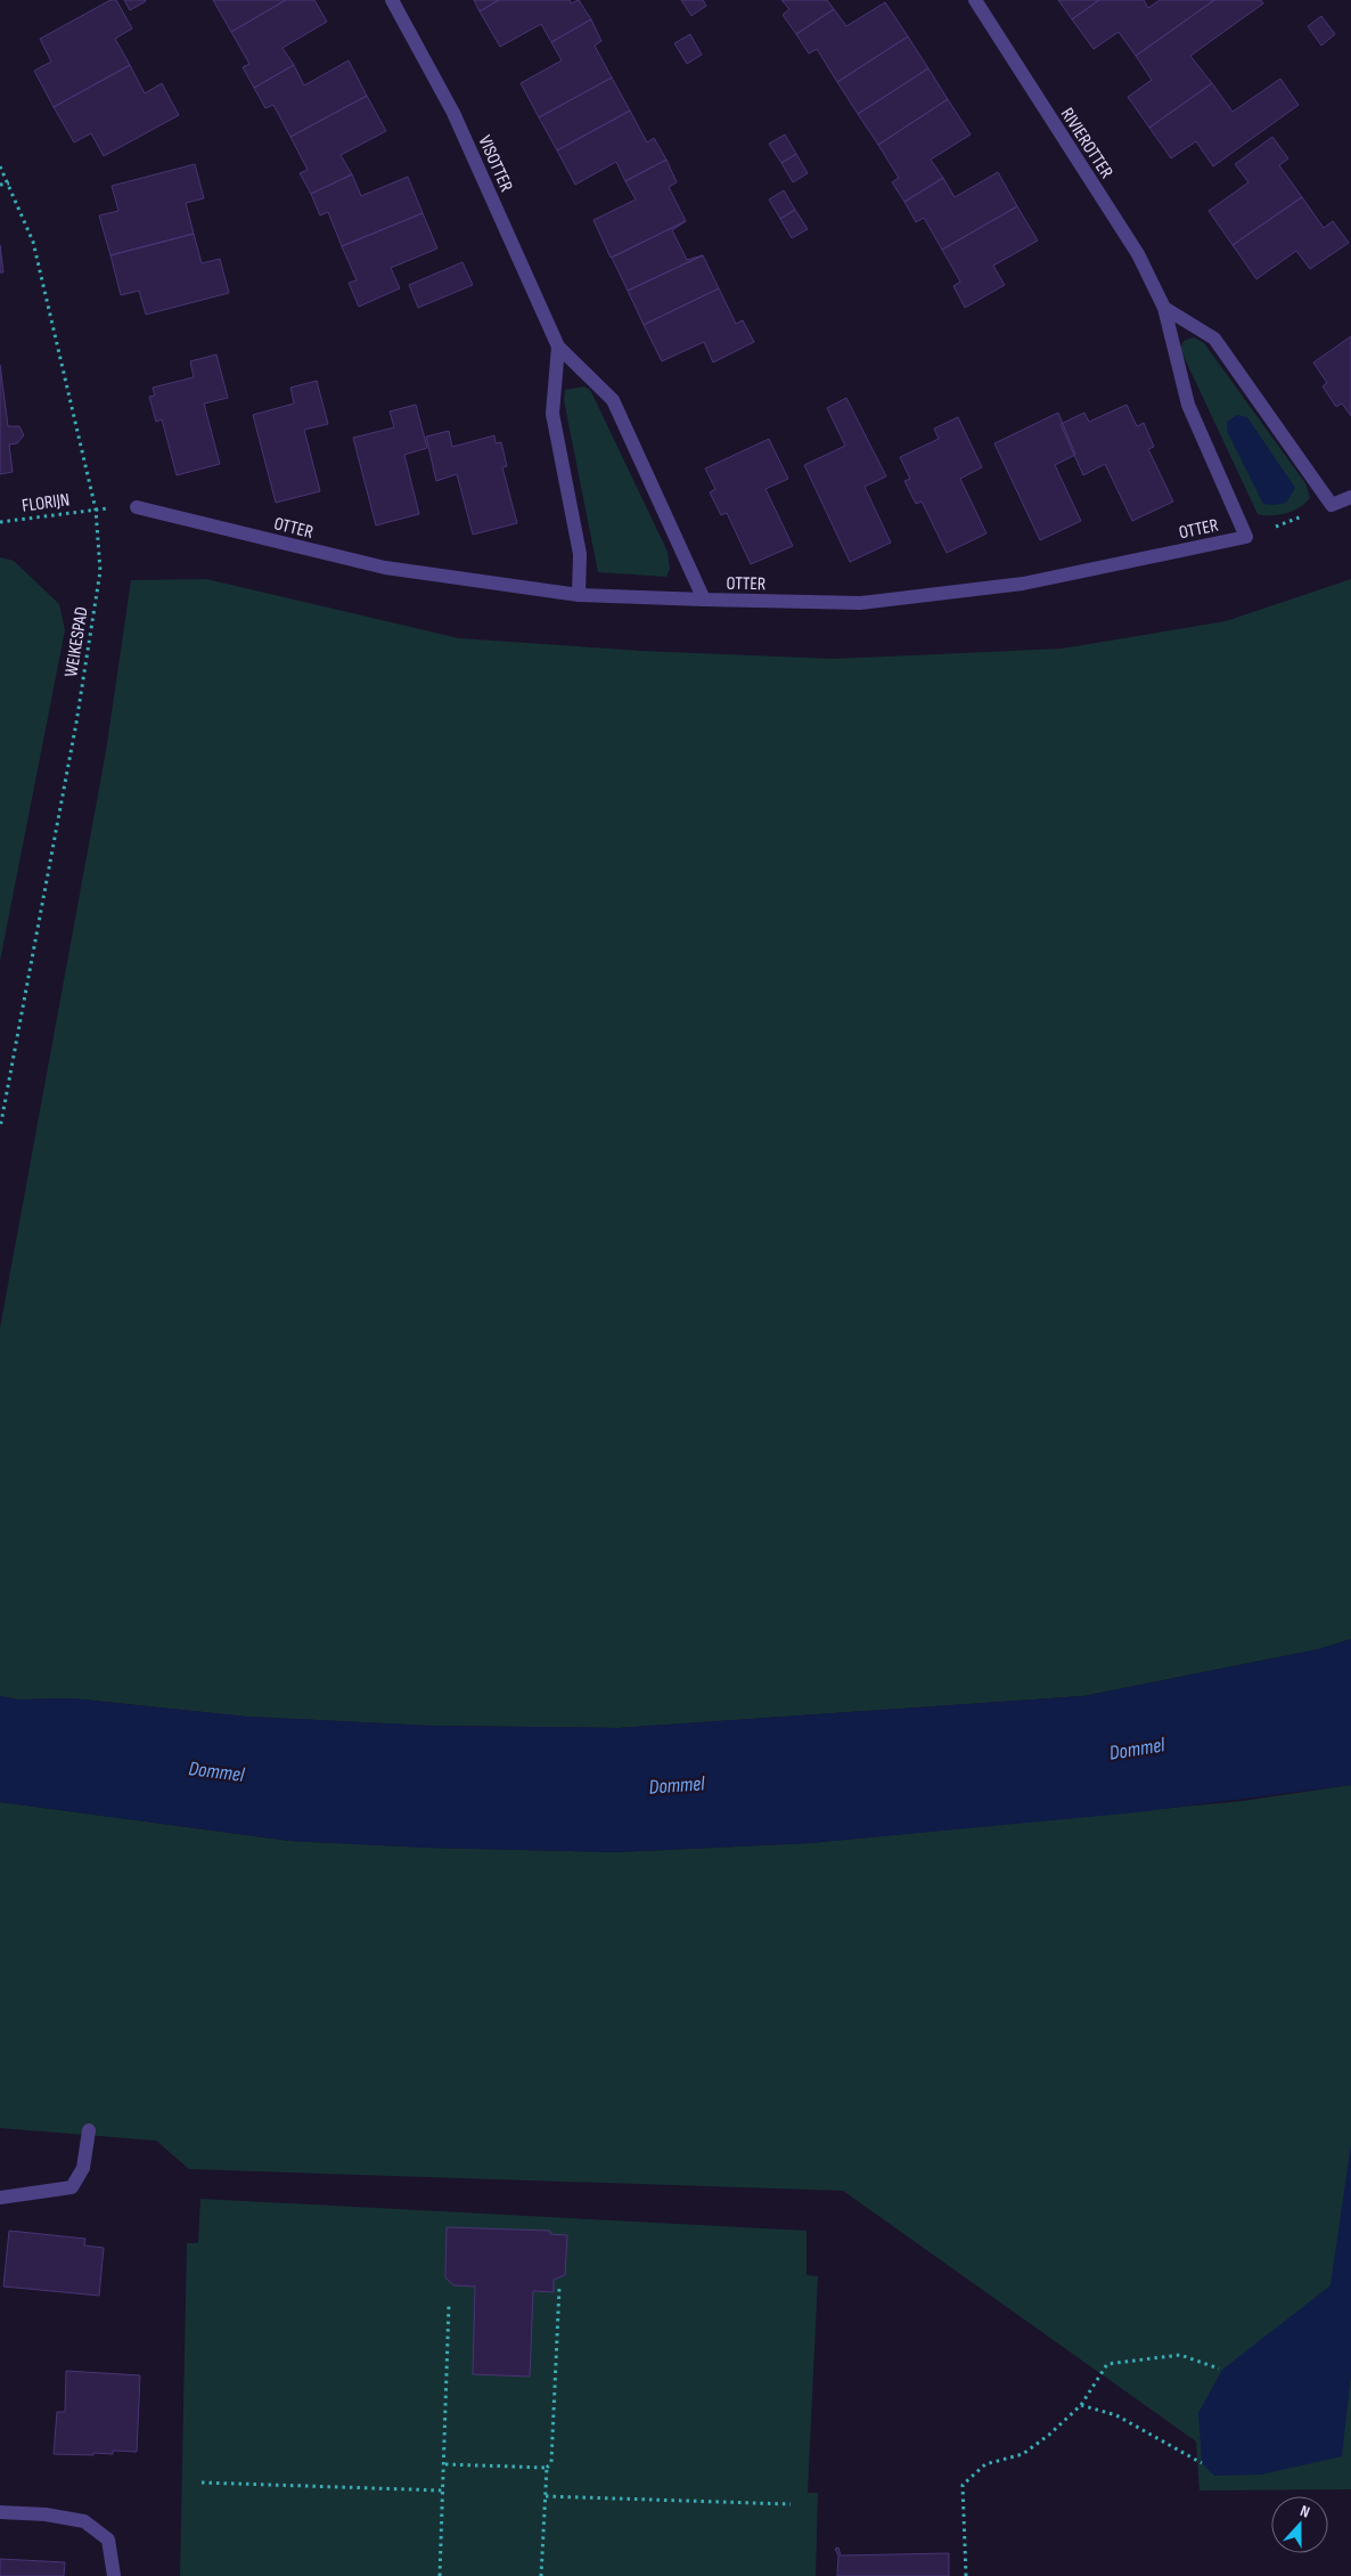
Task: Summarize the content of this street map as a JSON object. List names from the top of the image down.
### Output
{
  "streets": {
    "street": ["RIVIEROTTER", "VISOTTER", "OTTER"],
    "path": ["FLORIJN", "WEIKESPAD"]
  },
  "crossings": [
    ["RIVIEROTTER", "OTTER"],
    ["VISOTTER", "OTTER"],
    ["FLORIJN", "WEIKESPAD"]
  ],
  "water": ["Dommel"],
  "north": "top"
}
